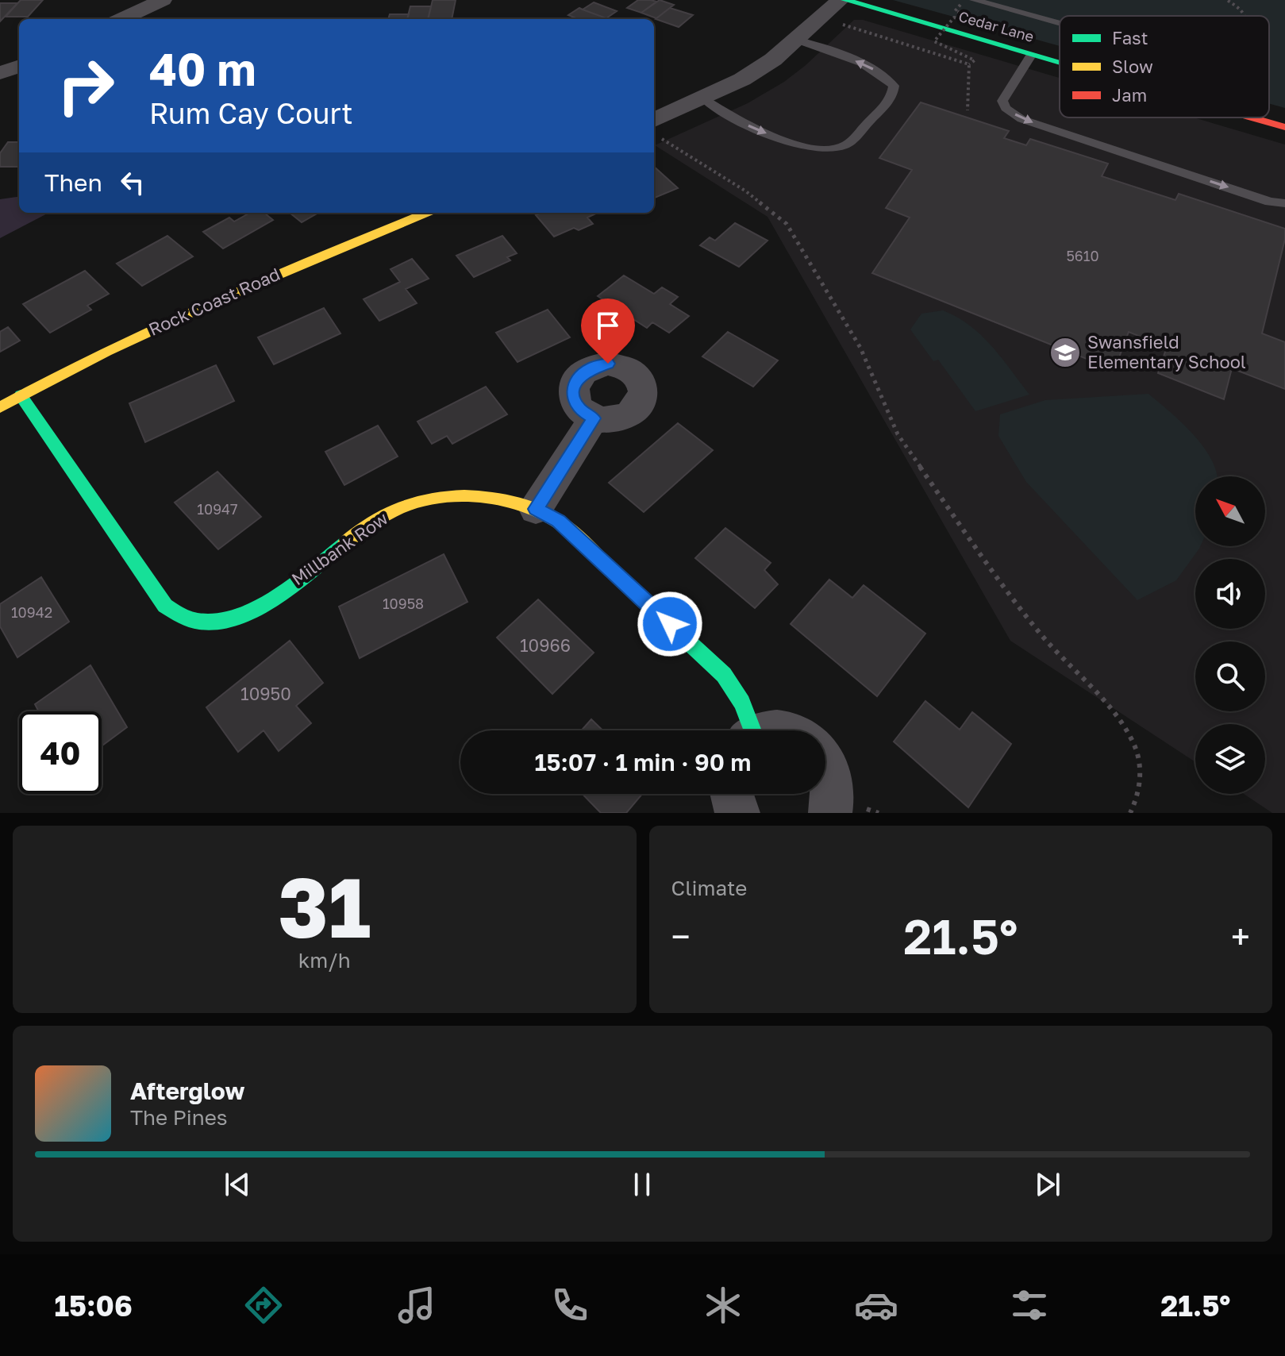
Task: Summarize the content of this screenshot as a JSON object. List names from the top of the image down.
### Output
{
  "streets": {
    "street": ["Cedar Lane", "Rock Coast Road", "Millbank Row"]
  },
  "crossings": [
    ["Rock Coast Road", "Millbank Row"]
  ],
  "places": {
    "school or university": ["Swansfield Elementary School"]
  },
  "house_numbers": [
    "5610",
    "10947",
    "10958",
    "10942",
    "10966",
    "10950"
  ],
  "legend": ["Fast", "Slow", "Jam"],
  "north": "top left",
  "page": {
    "turn": ["40 m", "Rum Cay Court"],
    "then": "Then",
    "limit": "40",
    "trip": "15:07 · 1 min · 90 m",
    "tile": [
      ["31", "km/h"],
      "Climate"
    ],
    "heat": ["−", "21.5°", "+"],
    "song": ["Afterglow", "The Pines"],
    "tabs": ["15:06", "21.5°"]
  }
}
